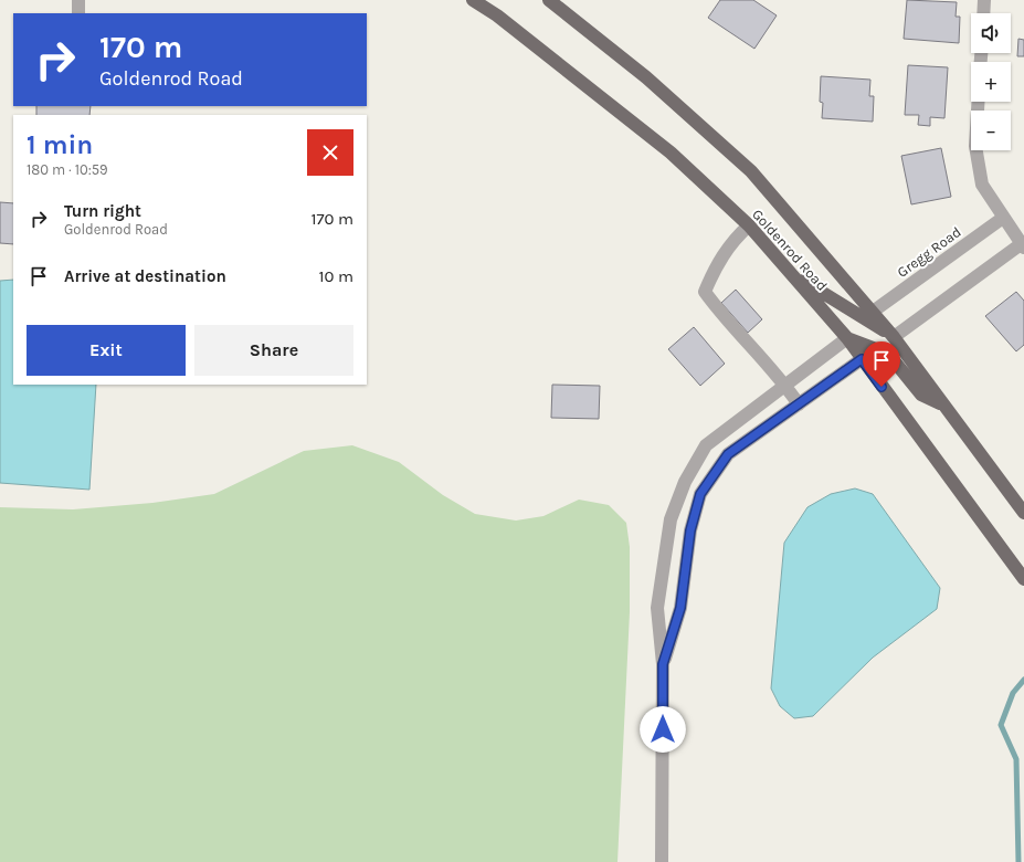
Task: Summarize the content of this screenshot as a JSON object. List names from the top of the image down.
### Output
{
  "streets": {
    "main road": ["Goldenrod Road"],
    "street": ["Gregg Road"]
  },
  "crossings": [
    ["Goldenrod Road", "Gregg Road"]
  ],
  "page": {
    "map_buttons": ["+", "−"],
    "turn": ["170 m", "Goldenrod Road"],
    "heading": ["1 min", "180 m · 10:59"],
    "list": [
      {
        "name": "Turn right",
        "note": "Goldenrod Road",
        "value": "170 m"
      },
      {
        "name": "Arrive at destination",
        "value": "10 m"
      }
    ],
    "buttons": ["Exit", "Share"]
  }
}
